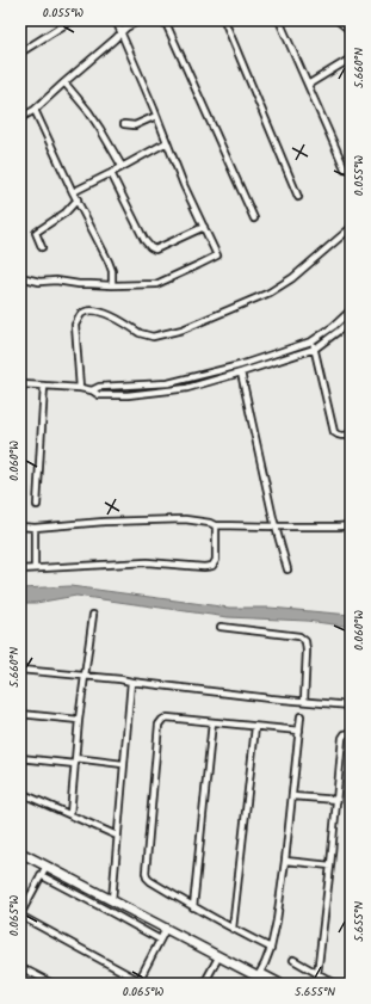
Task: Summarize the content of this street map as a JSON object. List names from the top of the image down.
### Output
{
  "coordinates": [
    "0.055°W",
    "5.660°N",
    "0.060°W",
    "0.065°W",
    "5.655°N"
  ]
}
